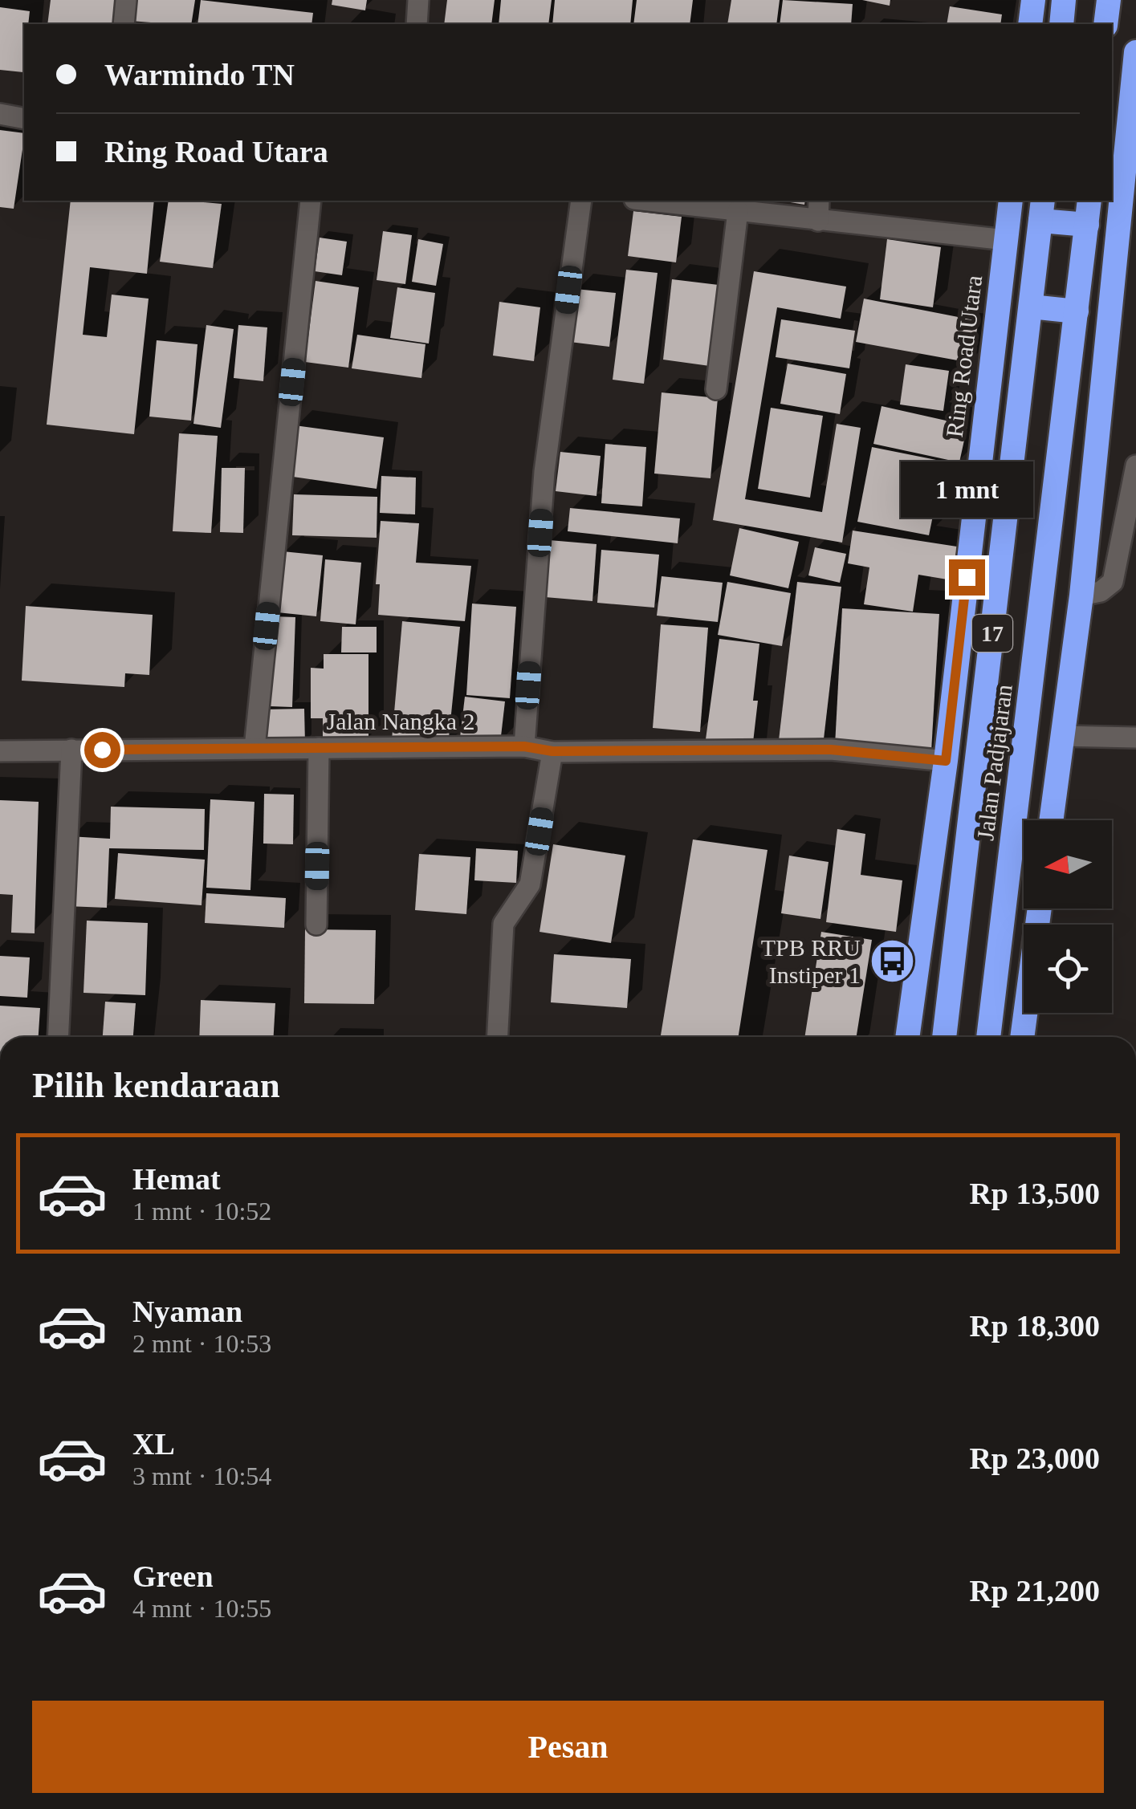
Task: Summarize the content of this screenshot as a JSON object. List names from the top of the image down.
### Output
{
  "streets": {
    "highway": ["Ring Road Utara", "17", "Jalan Padjajaran"],
    "street": ["Jalan Nangka 2"]
  },
  "crossings": [
    ["Ring Road Utara", "Jalan Nangka 2"]
  ],
  "places": {
    "bus stop": ["TPB RRU Instiper 1"]
  },
  "north": "left",
  "page": {
    "banner": ["Warmindo TN", "Ring Road Utara"],
    "bubble": "1 mnt",
    "heading": "Pilih kendaraan",
    "list": [
      {
        "name": "Hemat",
        "note": "1 mnt · 10:52",
        "value": "Rp 13,500"
      },
      {
        "name": "Nyaman",
        "note": "2 mnt · 10:53",
        "value": "Rp 18,300"
      },
      {
        "name": "XL",
        "note": "3 mnt · 10:54",
        "value": "Rp 23,000"
      },
      {
        "name": "Green",
        "note": "4 mnt · 10:55",
        "value": "Rp 21,200"
      }
    ],
    "buttons": "Pesan"
  }
}
